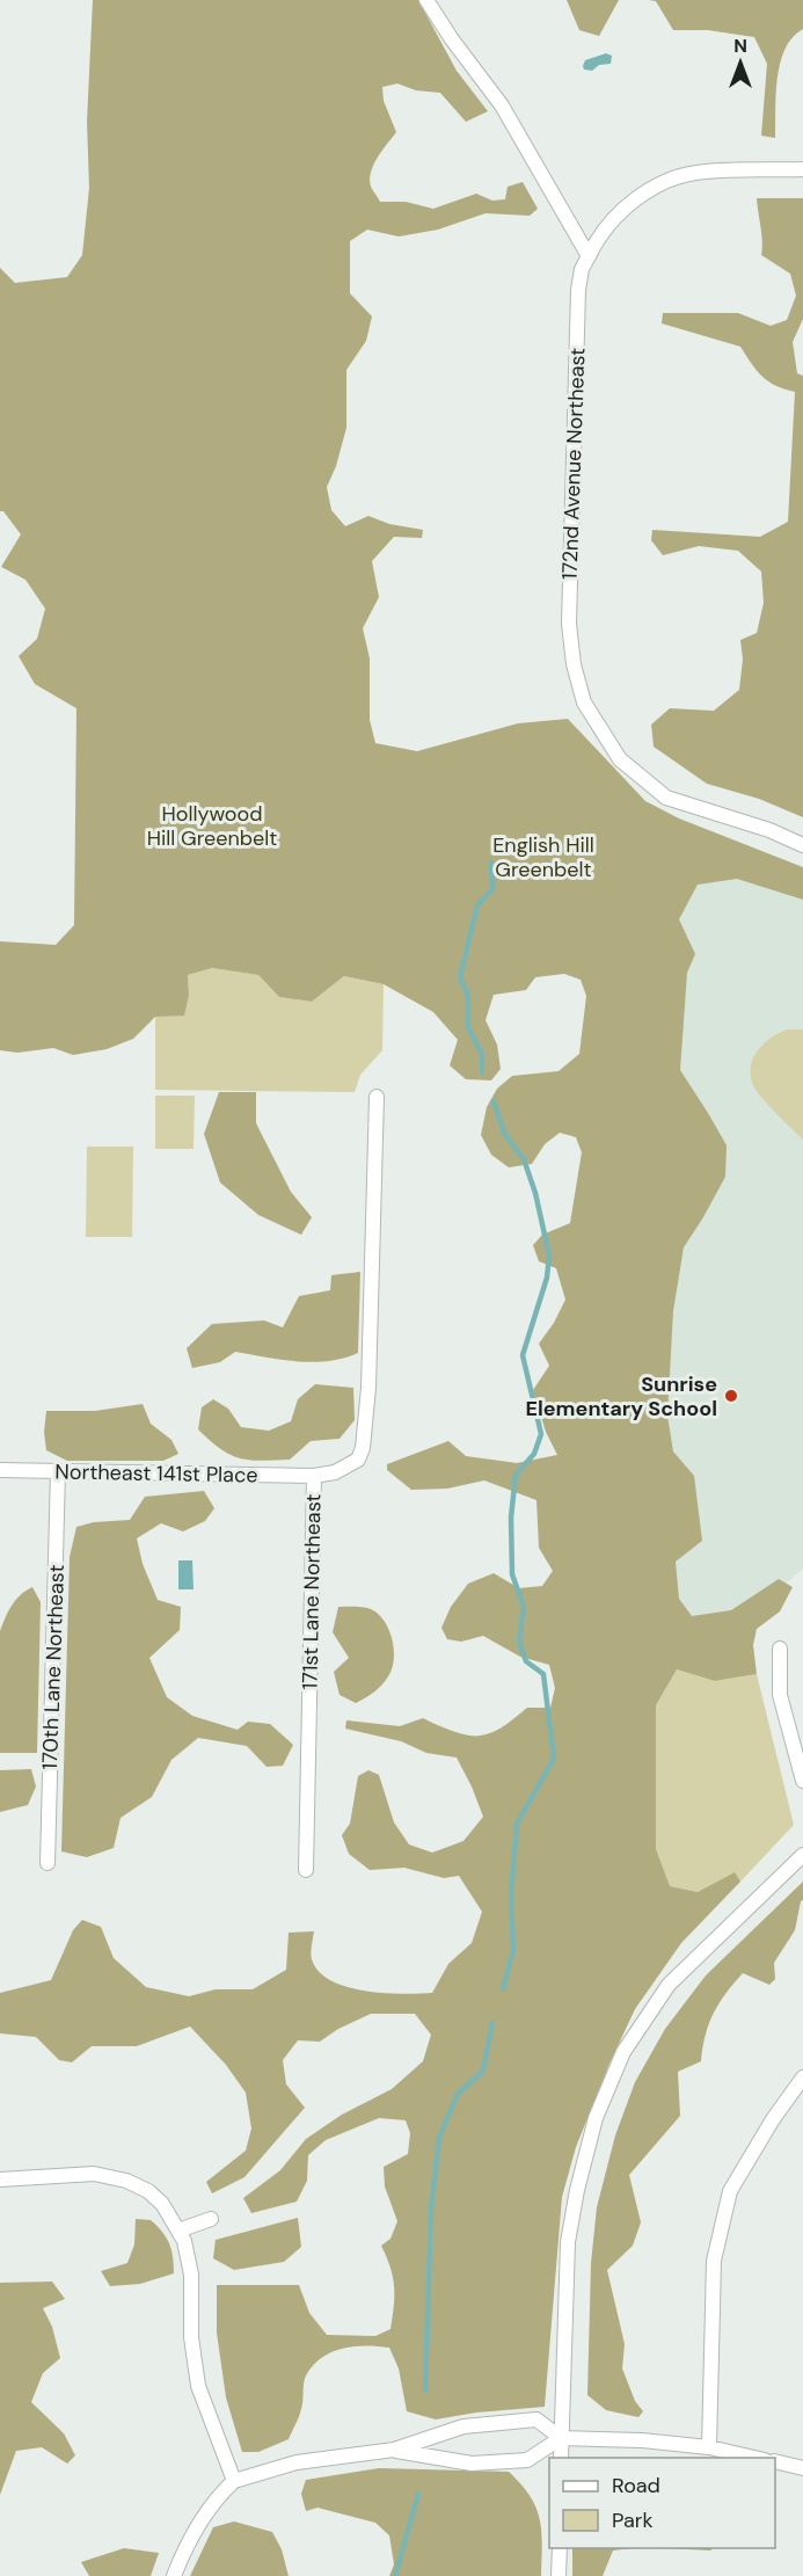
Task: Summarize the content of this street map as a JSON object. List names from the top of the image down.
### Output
{
  "streets": {
    "street": [
      "172nd Avenue Northeast",
      "Northeast 141st Place",
      "171st Lane Northeast",
      "170th Lane Northeast"
    ]
  },
  "crossings": [
    ["Northeast 141st Place", "171st Lane Northeast"],
    ["Northeast 141st Place", "170th Lane Northeast"]
  ],
  "parks": ["Hollywood Hill Greenbelt", "English Hill Greenbelt"],
  "places": ["Sunrise Elementary School"],
  "legend": ["Road", "Park"],
  "north": "top"
}
